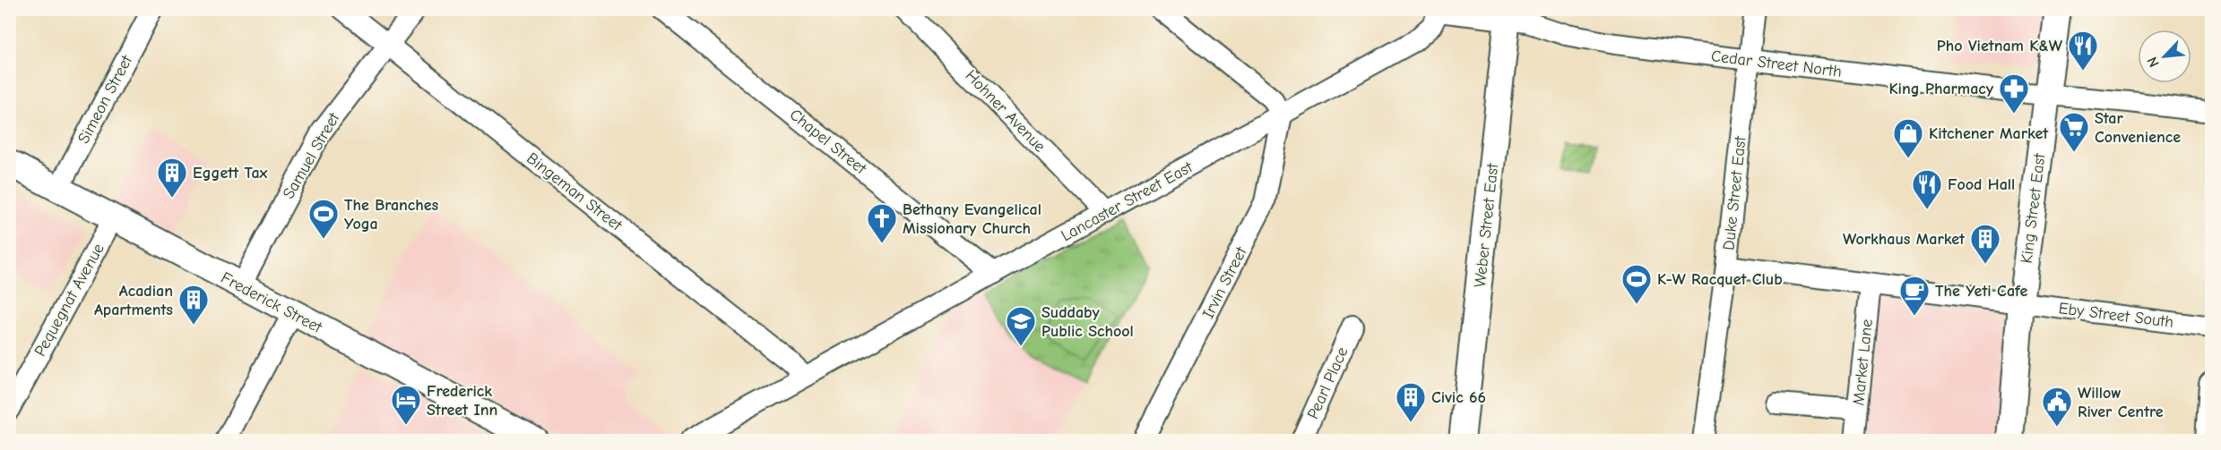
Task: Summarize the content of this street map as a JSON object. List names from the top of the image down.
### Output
{
  "streets": {
    "main road": ["King Street East", "Weber Street East", "Frederick Street"],
    "street": [
      "Cedar Street North",
      "Simeon Street",
      "Hohner Avenue",
      "Chapel Street",
      "Samuel Street",
      "Bingeman Street",
      "Duke Street East",
      "Lancaster Street East",
      "Irvin Street",
      "Pequegnat Avenue",
      "Eby Street South",
      "Market Lane",
      "Pearl Place"
    ]
  },
  "crossings": [
    ["Cedar Street North", "Duke Street East"],
    ["Cedar Street North", "Lancaster Street East"],
    ["Cedar Street North", "King Street East"],
    ["Cedar Street North", "Weber Street East"],
    ["Simeon Street", "Frederick Street"],
    ["Hohner Avenue", "Lancaster Street East"],
    ["Chapel Street", "Lancaster Street East"],
    ["Samuel Street", "Bingeman Street"],
    ["Samuel Street", "Frederick Street"],
    ["Bingeman Street", "Lancaster Street East"],
    ["Duke Street East", "Eby Street South"],
    ["Lancaster Street East", "Irvin Street"],
    ["King Street East", "Eby Street South"],
    ["Pequegnat Avenue", "Frederick Street"],
    ["Eby Street South", "Market Lane"]
  ],
  "places": {
    "restaurant": ["Pho Vietnam K&W", "Food Hall"],
    "pharmacy": ["King Pharmacy"],
    "supermarket": ["Star Convenience"],
    "shop": ["Kitchener Market"],
    "building": [
      "Eggett Tax",
      "Workhaus Market",
      "Acadian Apartments",
      "Civic 66"
    ],
    "sports": ["The Branches Yoga", "K-W Racquet Club"],
    "church": ["Bethany Evangelical Missionary Church"],
    "cafe": ["The Yeti Cafe"],
    "school or university": ["Suddaby Public School"],
    "hotel": ["Frederick Street Inn"],
    "public building": ["Willow River Centre"]
  },
  "north": "bottom left"
}
